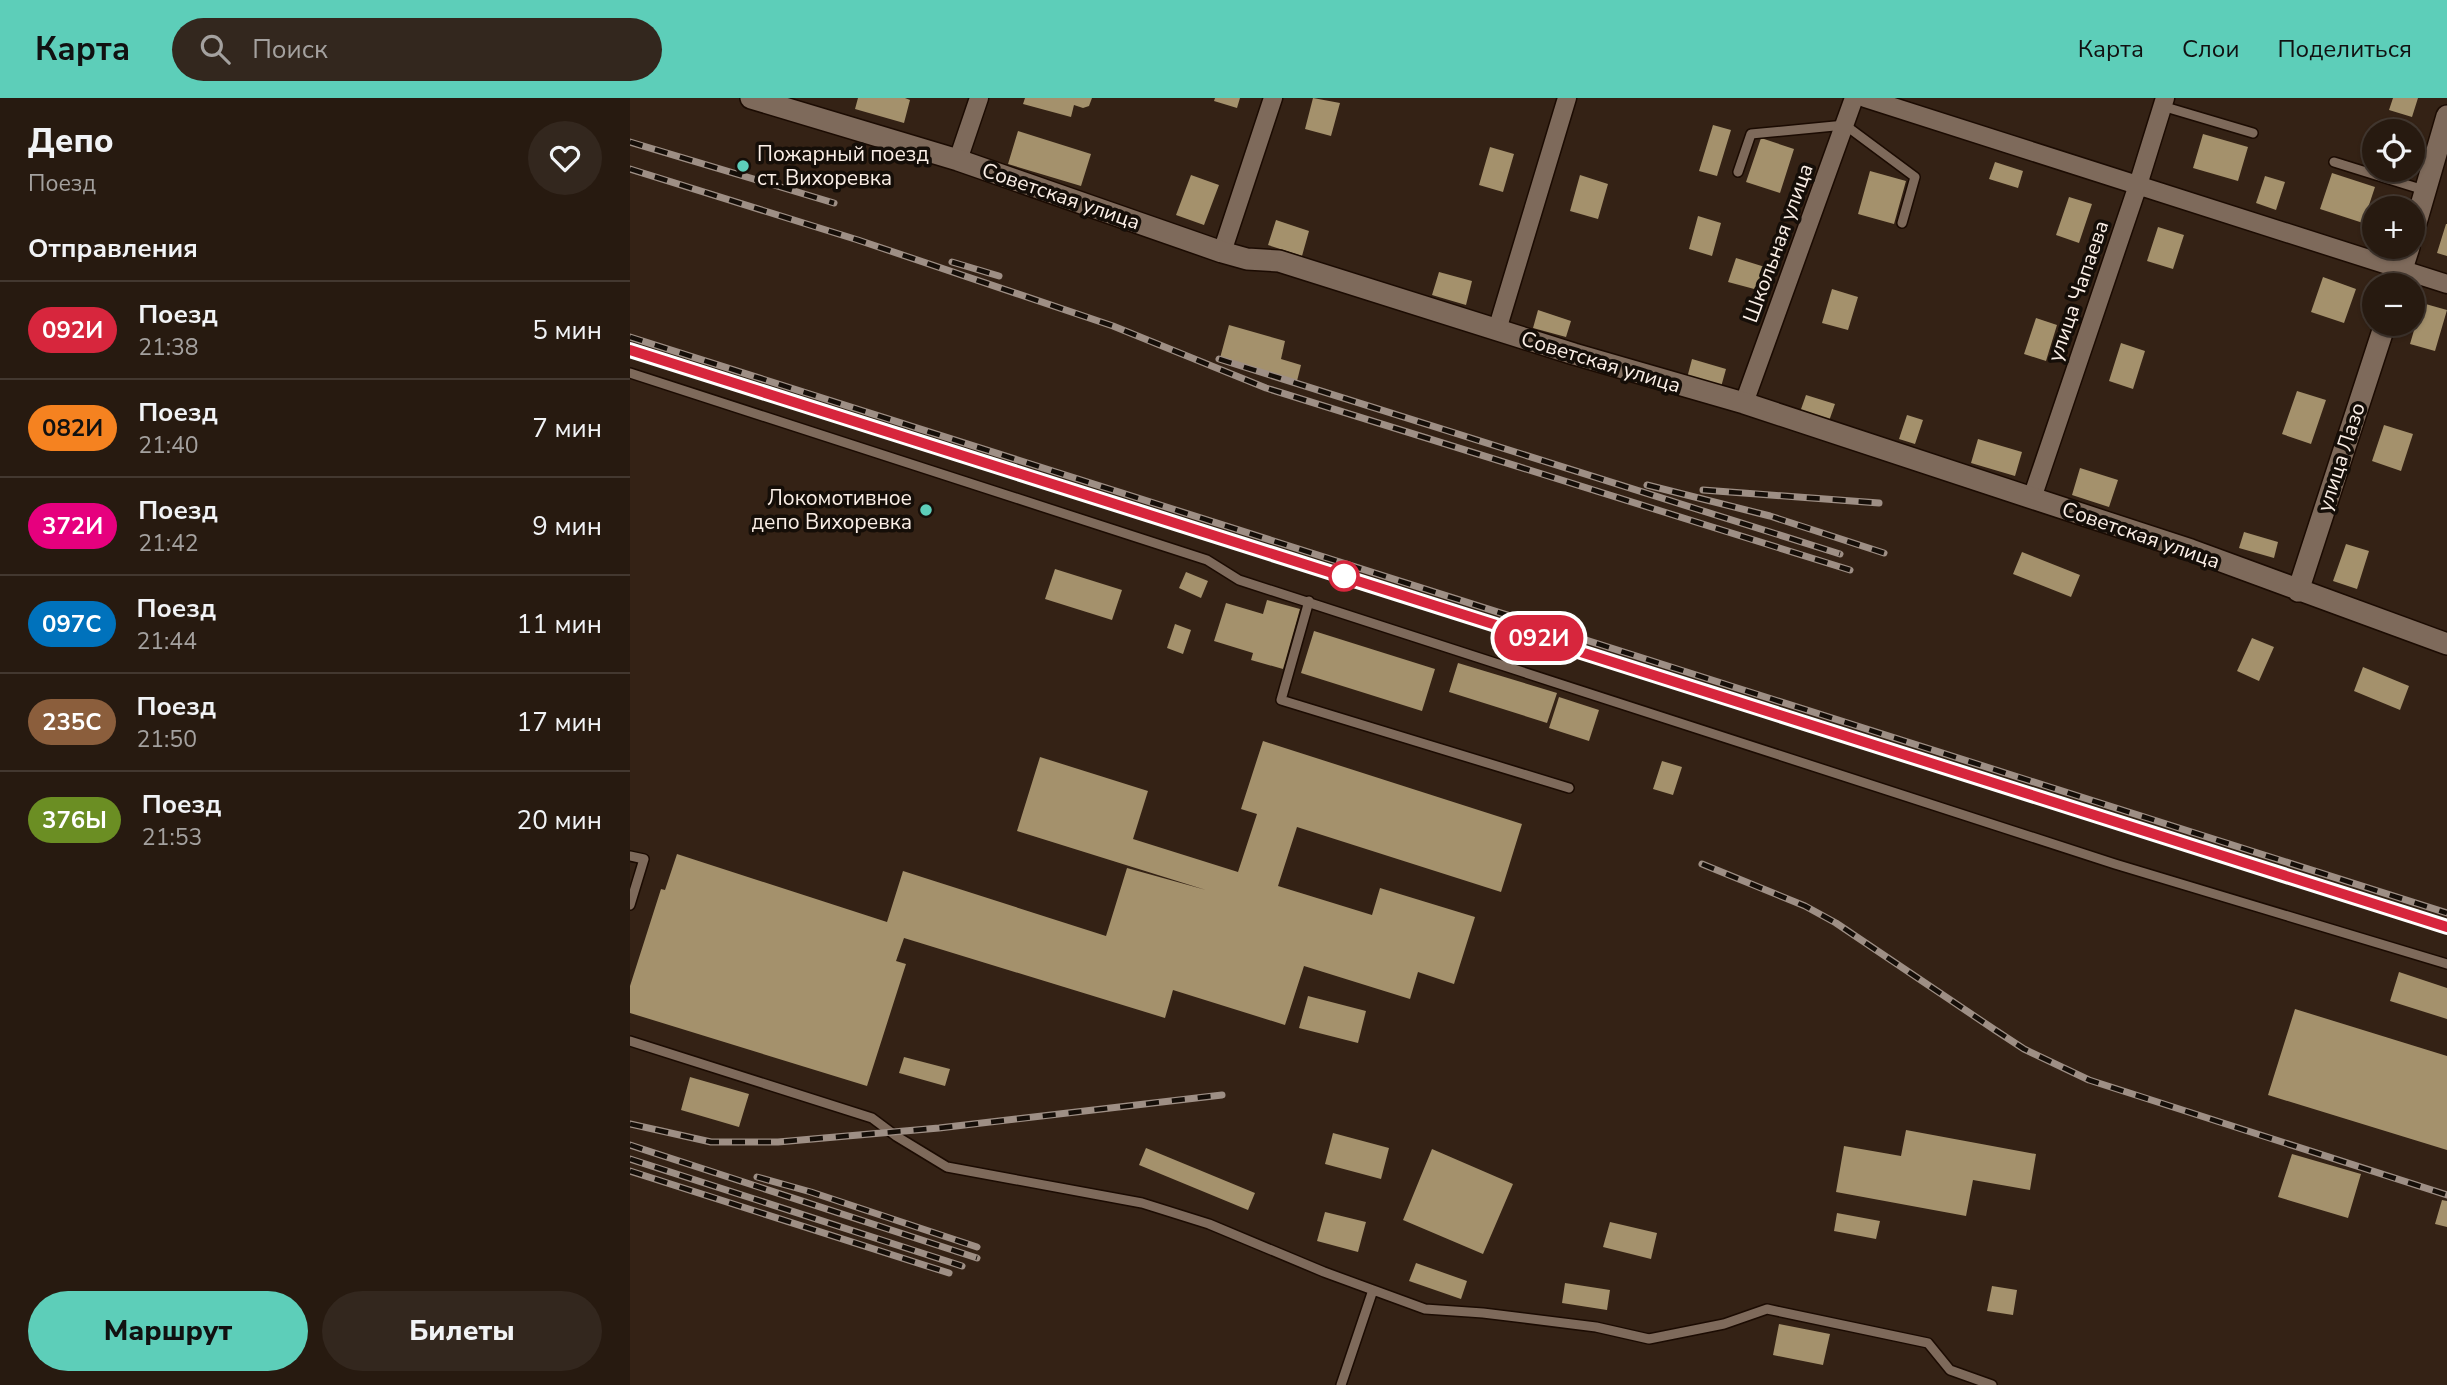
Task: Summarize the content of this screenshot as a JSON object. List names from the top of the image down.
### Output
{
  "streets": {
    "street": [
      "Советская улица",
      "Школьная улица",
      "улица Чапаева",
      "улица Лазо"
    ]
  },
  "crossings": [
    ["Советская улица", "Школьная улица"],
    ["Советская улица", "улица Чапаева"],
    ["Советская улица", "улица Лазо"]
  ],
  "places": ["Пожарный поезд ст. Вихоревка", "Локомотивное депо Вихоревка"],
  "page": {
    "header": "Карта",
    "search": "Поиск",
    "nav": ["Карта", "Слои", "Поделиться"],
    "heading": [
      ["Депо", "Поезд"],
      "Отправления"
    ],
    "on_map": "092И",
    "map_buttons": ["+", "−"],
    "list": [
      {
        "mark": "092И",
        "name": "Поезд",
        "note": "21:38",
        "value": "5 мин"
      },
      {
        "mark": "082И",
        "name": "Поезд",
        "note": "21:40",
        "value": "7 мин"
      },
      {
        "mark": "372И",
        "name": "Поезд",
        "note": "21:42",
        "value": "9 мин"
      },
      {
        "mark": "097С",
        "name": "Поезд",
        "note": "21:44",
        "value": "11 мин"
      },
      {
        "mark": "235С",
        "name": "Поезд",
        "note": "21:50",
        "value": "17 мин"
      },
      {
        "mark": "376Ы",
        "name": "Поезд",
        "note": "21:53",
        "value": "20 мин"
      }
    ],
    "buttons": ["Маршрут", "Билеты"]
  }
}
